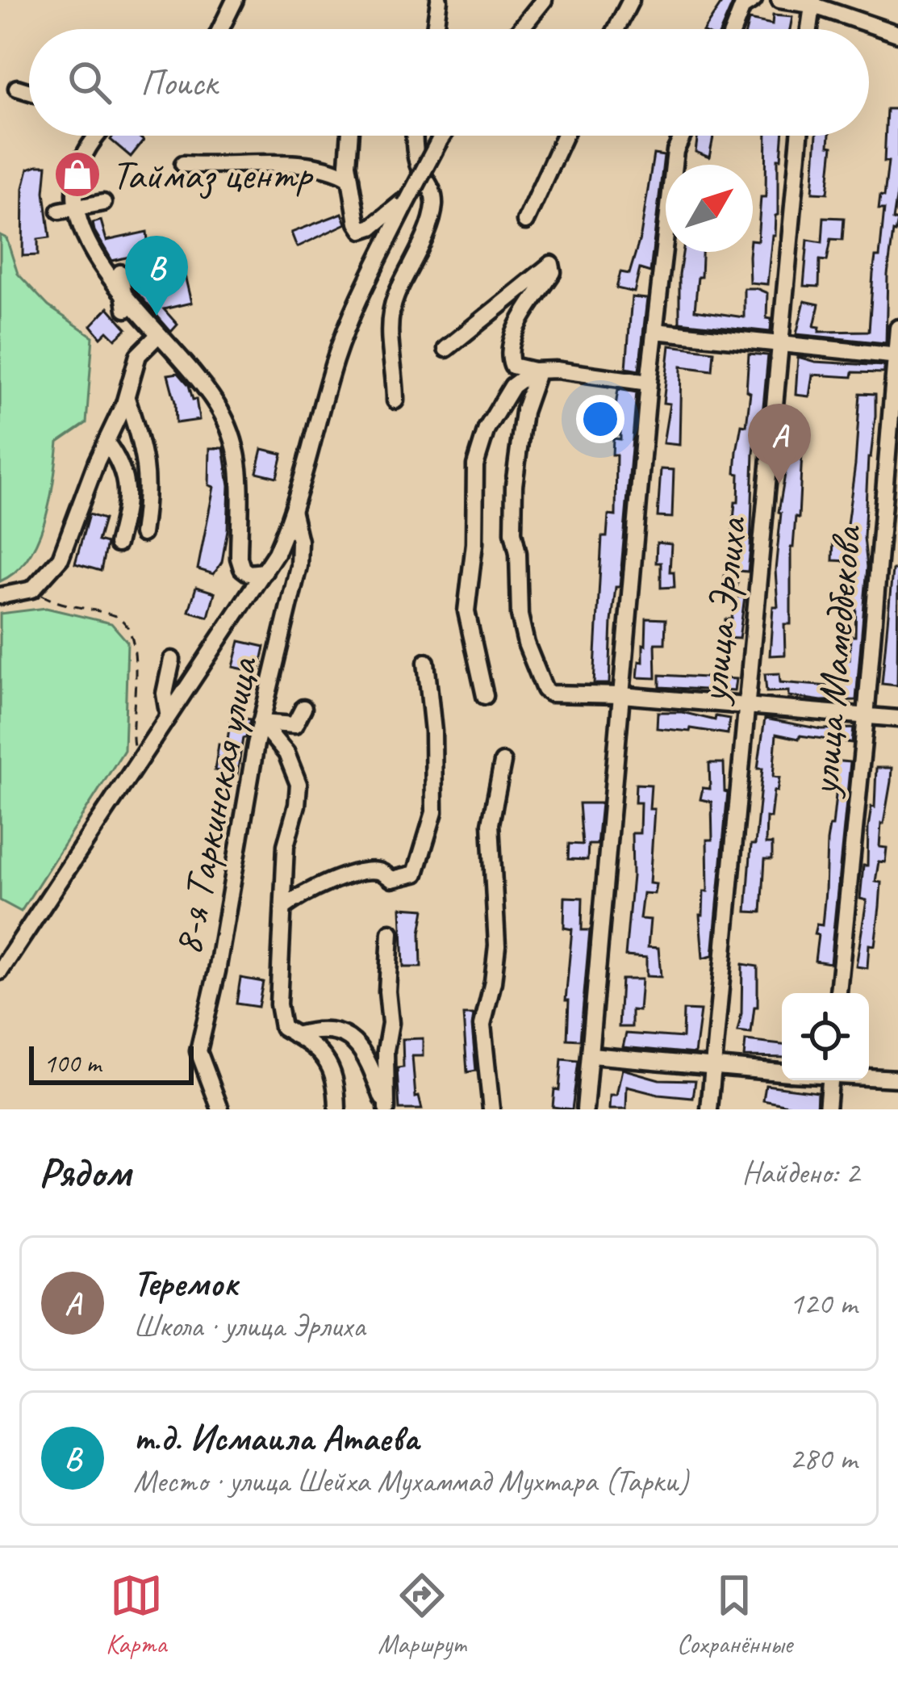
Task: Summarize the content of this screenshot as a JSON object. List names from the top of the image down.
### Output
{
  "streets": {
    "street": ["улица Эрлиха", "улица Мамедбекова", "8-я Таркинская улица"]
  },
  "places": {
    "shop": ["Таймаз центр"]
  },
  "scale_bar": "100 m",
  "north": "top right",
  "page": {
    "search": "Поиск",
    "pins": ["B", "A"],
    "scale": "100 m",
    "heading": ["Рядом", "Найдено: 2"],
    "list": [
      {
        "mark": "A",
        "name": "Теремок",
        "note": "Школа · улица Эрлиха",
        "value": "120 m"
      },
      {
        "mark": "B",
        "name": "т.д. Исмаила Атаева",
        "note": "Место · улица Шейха Мухаммад Мухтара (Тарки)",
        "value": "280 m"
      }
    ],
    "nav": ["Карта", "Маршрут", "Сохранённые"]
  }
}
